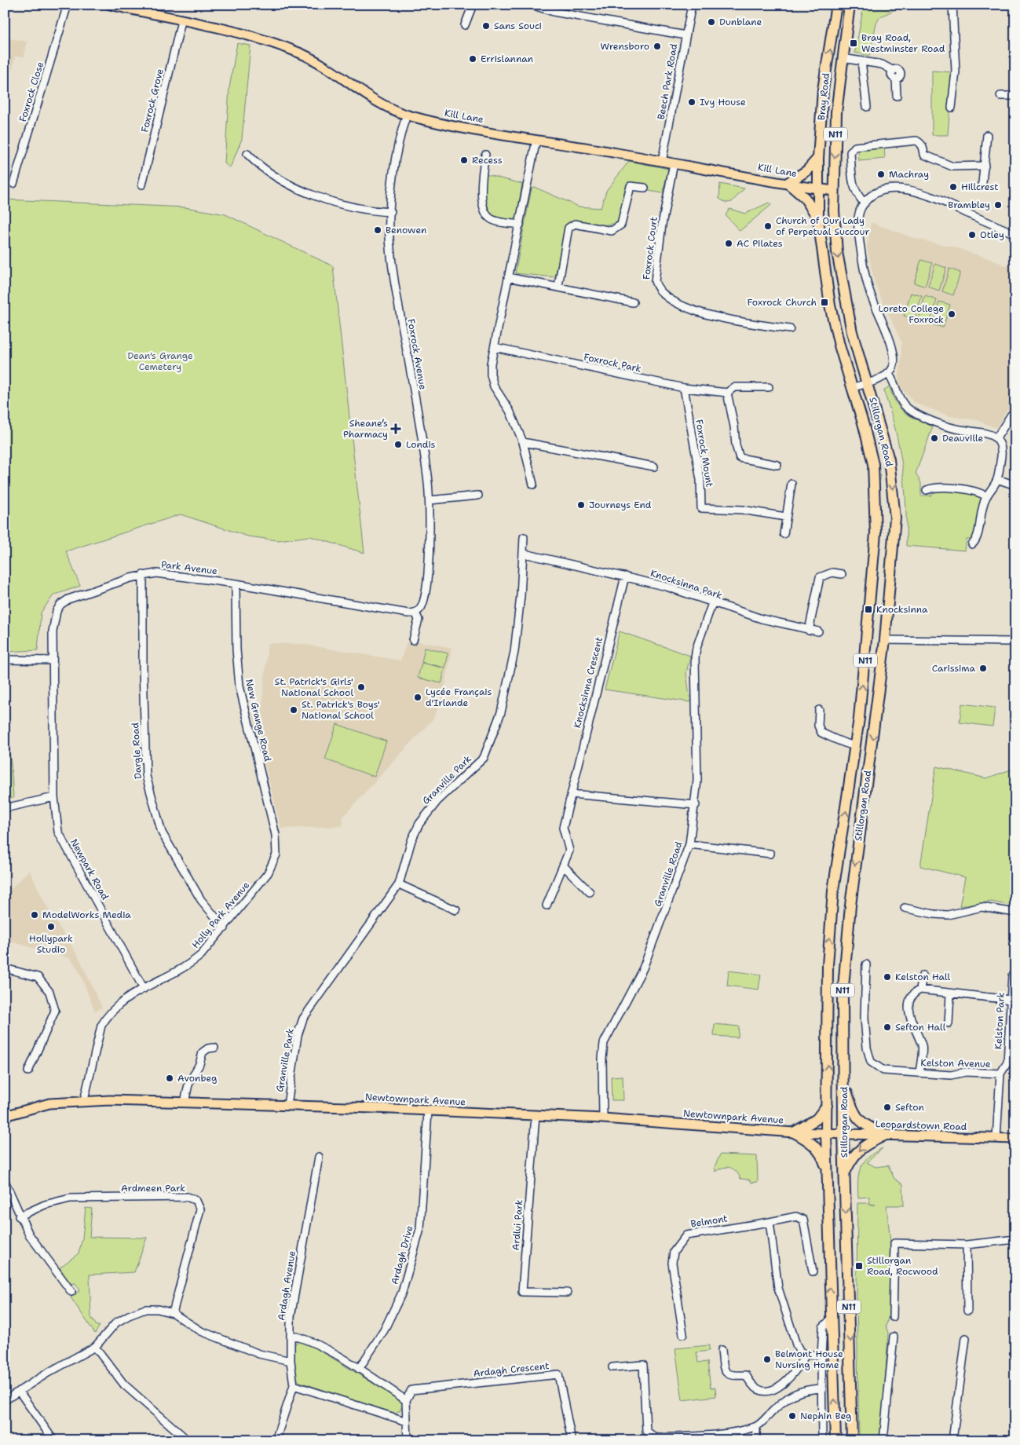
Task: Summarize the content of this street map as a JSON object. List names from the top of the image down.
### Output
{
  "streets": {
    "highway": ["Bray Road", "N11", "Stillorgan Road"],
    "main road": ["Kill Lane", "Newtownpark Avenue", "Leopardstown Road"],
    "street": [
      "Beech Park Road",
      "Foxrock Close",
      "Foxrock Grove",
      "Foxrock Court",
      "Foxrock Avenue",
      "Foxrock Park",
      "Foxrock Mount",
      "Park Avenue",
      "Knocksinna Park",
      "Knocksinna Crescent",
      "New Grange Road",
      "Dargle Road",
      "Granville Park",
      "Newpark Road",
      "Granville Road",
      "Holly Park Avenue",
      "Kelston Park",
      "Kelston Avenue",
      "Ardmeen Park",
      "Belmont",
      "Ardlui Park",
      "Ardagh Drive",
      "Ardagh Avenue",
      "Ardagh Crescent"
    ]
  },
  "crossings": [
    ["Beech Park Road", "Kill Lane"],
    ["Bray Road", "Kill Lane"],
    ["Bray Road", "Stillorgan Road"],
    ["Foxrock Grove", "Kill Lane"],
    ["Kill Lane", "Foxrock Court"],
    ["Kill Lane", "Foxrock Avenue"],
    ["Kill Lane", "Stillorgan Road"],
    ["N11", "Stillorgan Road"],
    ["N11", "Newtownpark Avenue"],
    ["N11", "Leopardstown Road"],
    ["Foxrock Avenue", "Park Avenue"],
    ["Foxrock Park", "Foxrock Mount"],
    ["Stillorgan Road", "Newtownpark Avenue"],
    ["Stillorgan Road", "Leopardstown Road"],
    ["Park Avenue", "New Grange Road"],
    ["Park Avenue", "Dargle Road"],
    ["Park Avenue", "Newpark Road"],
    ["Knocksinna Park", "Knocksinna Crescent"],
    ["Knocksinna Park", "Granville Park"],
    ["Knocksinna Park", "Granville Road"],
    ["New Grange Road", "Holly Park Avenue"],
    ["Dargle Road", "Holly Park Avenue"],
    ["Granville Park", "Newtownpark Avenue"],
    ["Newpark Road", "Holly Park Avenue"],
    ["Granville Road", "Newtownpark Avenue"],
    ["Holly Park Avenue", "Newtownpark Avenue"],
    ["Kelston Park", "Kelston Avenue"],
    ["Kelston Park", "Leopardstown Road"],
    ["Newtownpark Avenue", "Leopardstown Road"],
    ["Newtownpark Avenue", "Ardlui Park"],
    ["Newtownpark Avenue", "Ardagh Drive"]
  ],
  "parks": ["Dean's Grange Cemetery"],
  "places": {
    "other": [
      "Dunblane",
      "Sans Souci",
      "Wrensboro",
      "Errislannan",
      "Ivy House",
      "Recess",
      "Machray",
      "Hillcrest",
      "Brambley",
      "Church of Our Lady of Perpetual Succour",
      "Benowen",
      "Otley",
      "AC Pilates",
      "Loreto College Foxrock",
      "Deauville",
      "Londis",
      "Journeys End",
      "Carissima",
      "St. Patrick's Girls' National School",
      "Lycée Français d'Irlande",
      "St. Patrick's Boys' National School",
      "ModelWorks Media",
      "Hollypark Studio",
      "Kelston Hall",
      "Sefton Hall",
      "Avonbeg",
      "Sefton",
      "Belmont House Nursing Home",
      "Nephin Beg"
    ],
    "transit": [
      "Bray Road, Westminster Road",
      "Foxrock Church",
      "Knocksinna",
      "Stillorgan Road, Rocwood"
    ],
    "health": ["Sheane’s Pharmacy"]
  }
}
